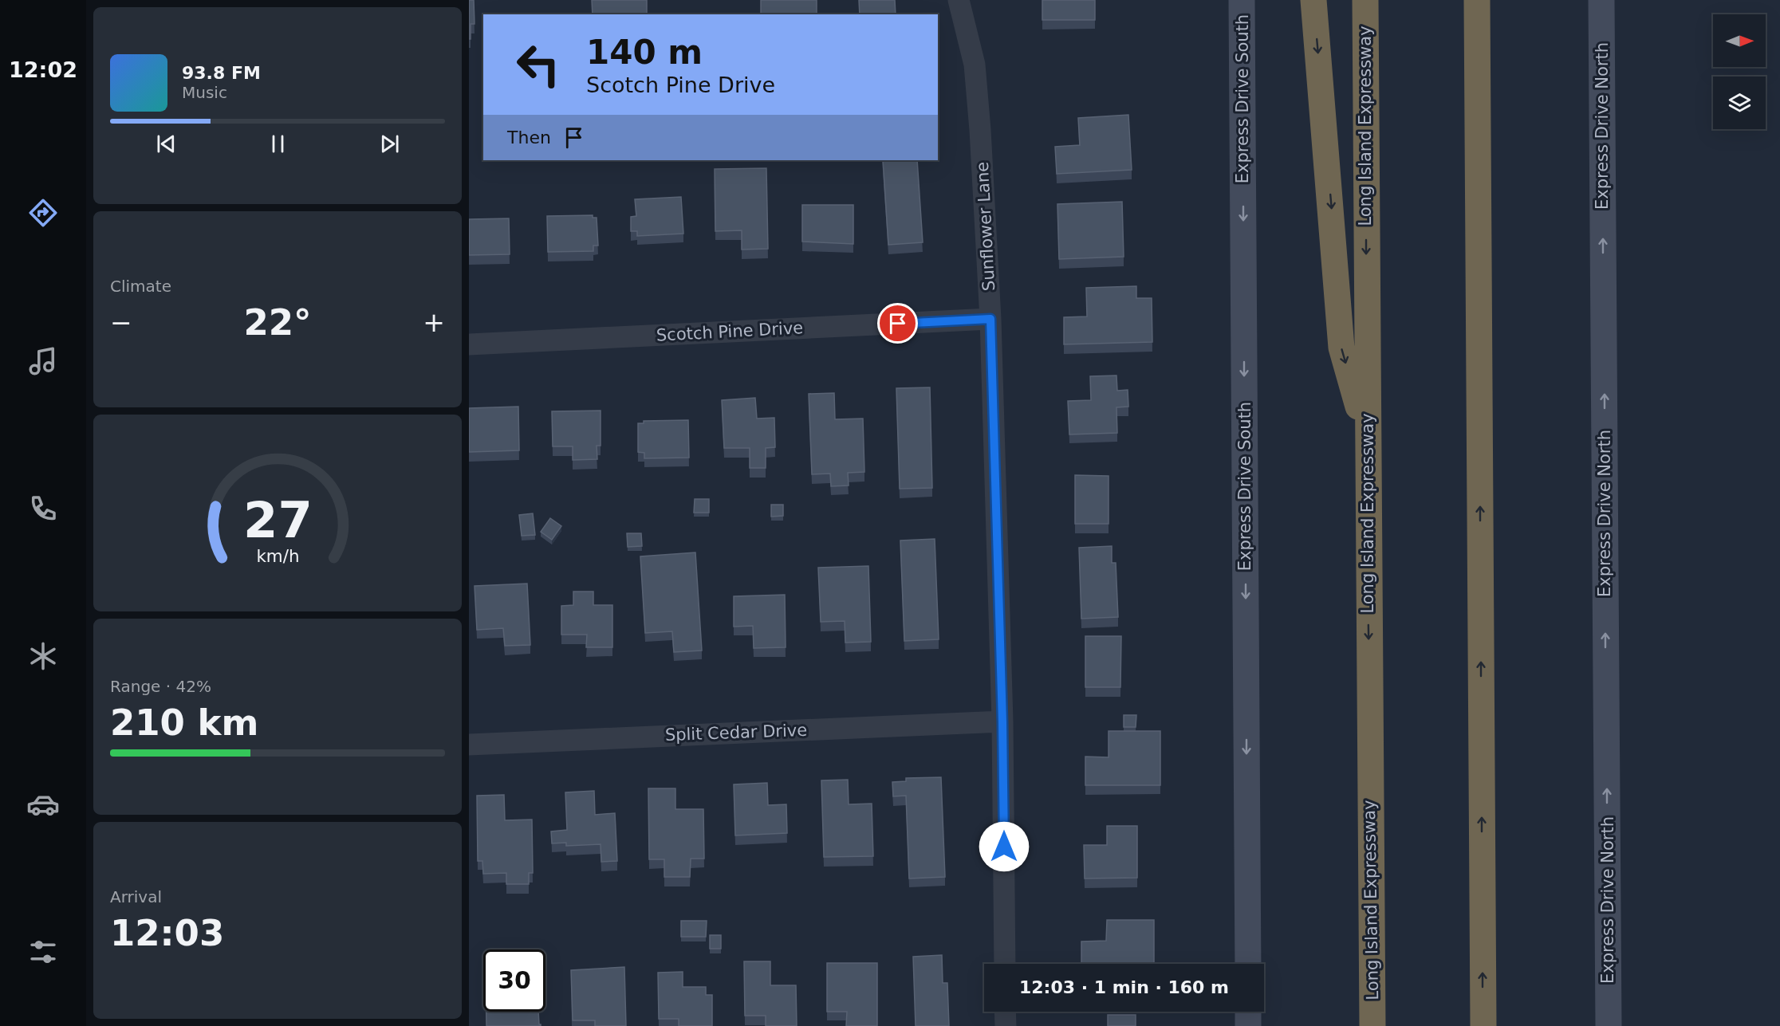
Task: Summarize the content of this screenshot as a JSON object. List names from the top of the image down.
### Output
{
  "streets": {
    "highway": ["Long Island Expressway"],
    "main road": ["Express Drive South", "Express Drive North"],
    "street": ["Sunflower Lane", "Scotch Pine Drive", "Split Cedar Drive"]
  },
  "crossings": [
    ["Sunflower Lane", "Scotch Pine Drive"],
    ["Sunflower Lane", "Split Cedar Drive"]
  ],
  "one_way": ["Express Drive South", "Express Drive North"],
  "north": "right",
  "page": {
    "tabs": "12:02",
    "turn": ["140 m", "Scotch Pine Drive"],
    "song": ["93.8 FM", "Music"],
    "then": "Then",
    "tile": [
      "Climate",
      ["Range · 42%", "210 km"],
      ["Arrival", "12:03"]
    ],
    "heat": ["−", "22°", "+"],
    "limit": "30",
    "trip": "12:03 · 1 min · 160 m",
    "gauge": ["27", "km/h"]
  }
}
